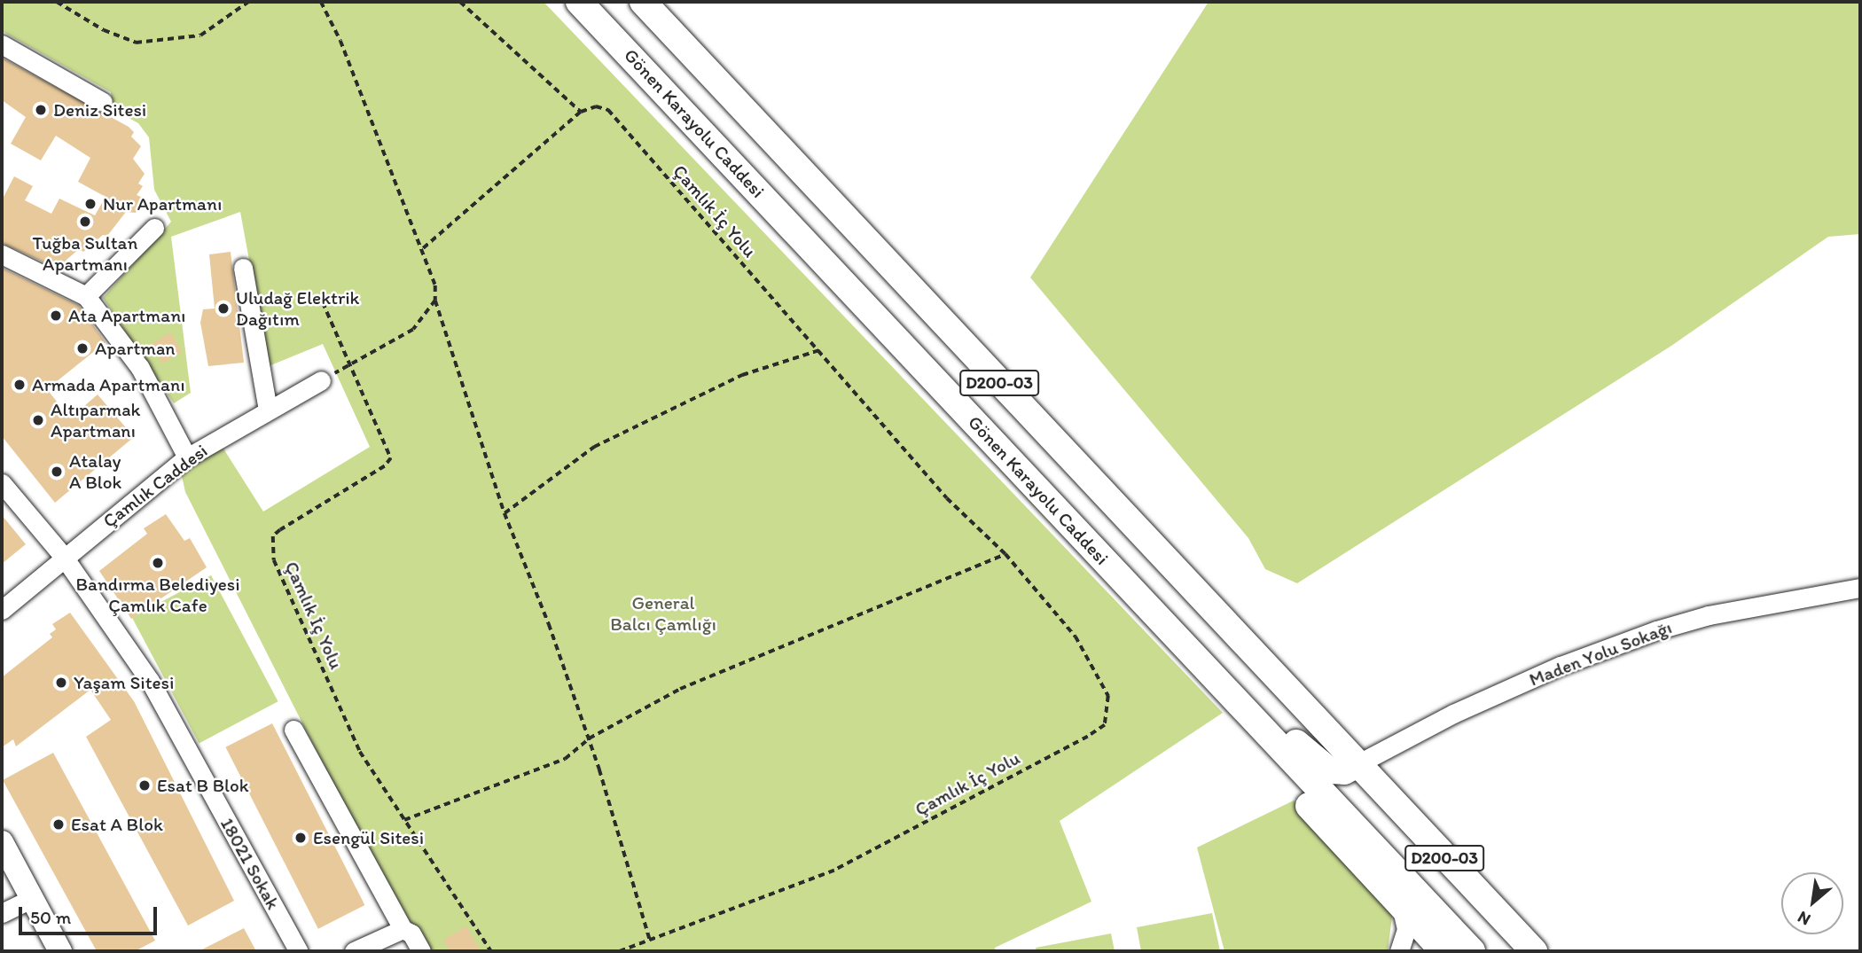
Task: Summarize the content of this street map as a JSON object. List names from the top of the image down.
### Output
{
  "streets": {
    "highway": ["Gönen Karayolu Caddesi", "D200-03"],
    "street": ["Çamlık Caddesi", "Maden Yolu Sokağı", "18021 Sokak"],
    "path": ["Çamlık İç Yolu"]
  },
  "crossings": [
    ["D200-03", "Maden Yolu Sokağı"],
    ["Çamlık Caddesi", "18021 Sokak"]
  ],
  "parks": ["General Balcı Çamlığı"],
  "places": [
    "Deniz Sitesi",
    "Nur Apartmanı",
    "Tuğba Sultan Apartmanı",
    "Uludağ Elektrik Dağıtım",
    "Ata Apartmanı",
    "Apartman",
    "Armada Apartmanı",
    "Altıparmak Apartmanı",
    "Atalay A Blok",
    "Bandırma Belediyesi Çamlık Cafe",
    "Yaşam Sitesi",
    "Esat B Blok",
    "Esat A Blok",
    "Esengül Sitesi"
  ],
  "scale_bar": "50 m",
  "north": "bottom left"
}
